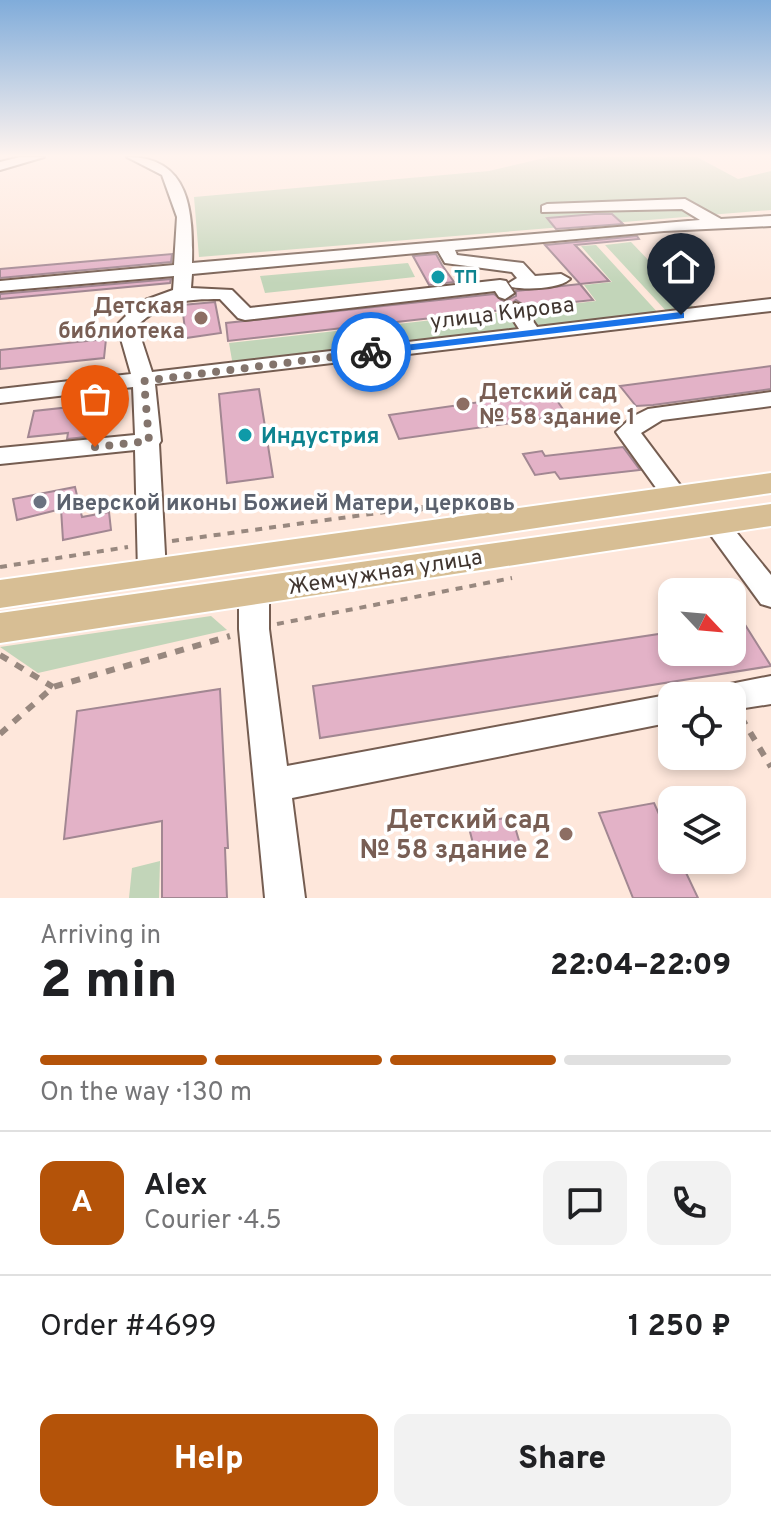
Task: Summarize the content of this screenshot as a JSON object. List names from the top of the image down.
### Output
{
  "streets": {
    "main road": ["Жемчужная улица"],
    "street": ["улица Кирова"]
  },
  "places": [
    "ТП",
    "Детская библиотека",
    "Детский сад № 58 здание 1",
    "Индустрия",
    "Иверской иконы Божией Матери, церковь",
    "Детский сад № 58 здание 2"
  ],
  "north": "bottom right",
  "page": {
    "heading": ["2 min", "Arriving in", "22:04–22:09"],
    "panel": [
      "Alex",
      "Courier · 4.5",
      "Order #4699",
      "1 250 ₽"
    ],
    "bar": "On the way · 130 m",
    "round": "A",
    "buttons": ["Help", "Share"]
  }
}
